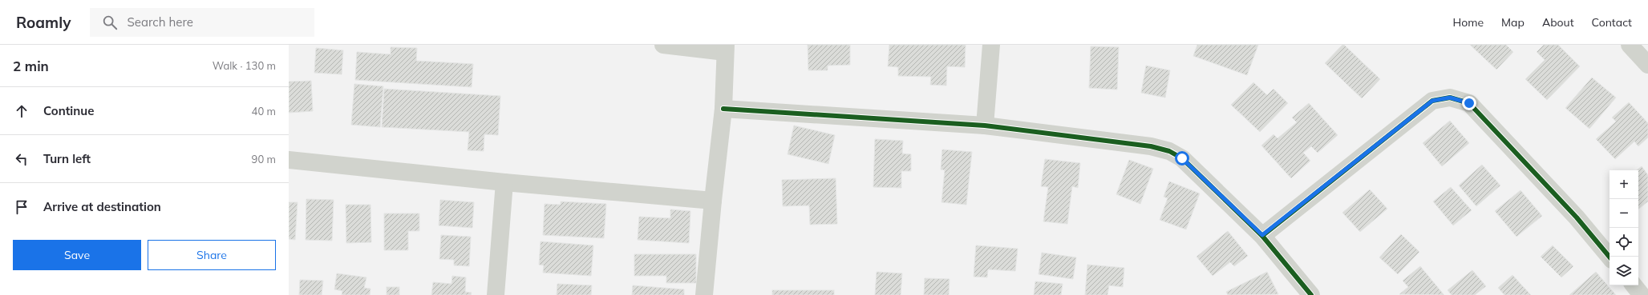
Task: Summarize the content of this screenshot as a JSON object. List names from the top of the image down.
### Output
{
  "page": {
    "header": "Roamly",
    "search": "Search here",
    "nav": [
      "Home",
      "Map",
      "About",
      "Contact"
    ],
    "heading": ["2 min", "Walk · 130 m"],
    "list": [
      ["Continue", "40 m"],
      ["Turn left", "90 m"],
      "Arrive at destination"
    ],
    "map_buttons": ["+", "−"],
    "buttons": ["Save", "Share"]
  }
}
